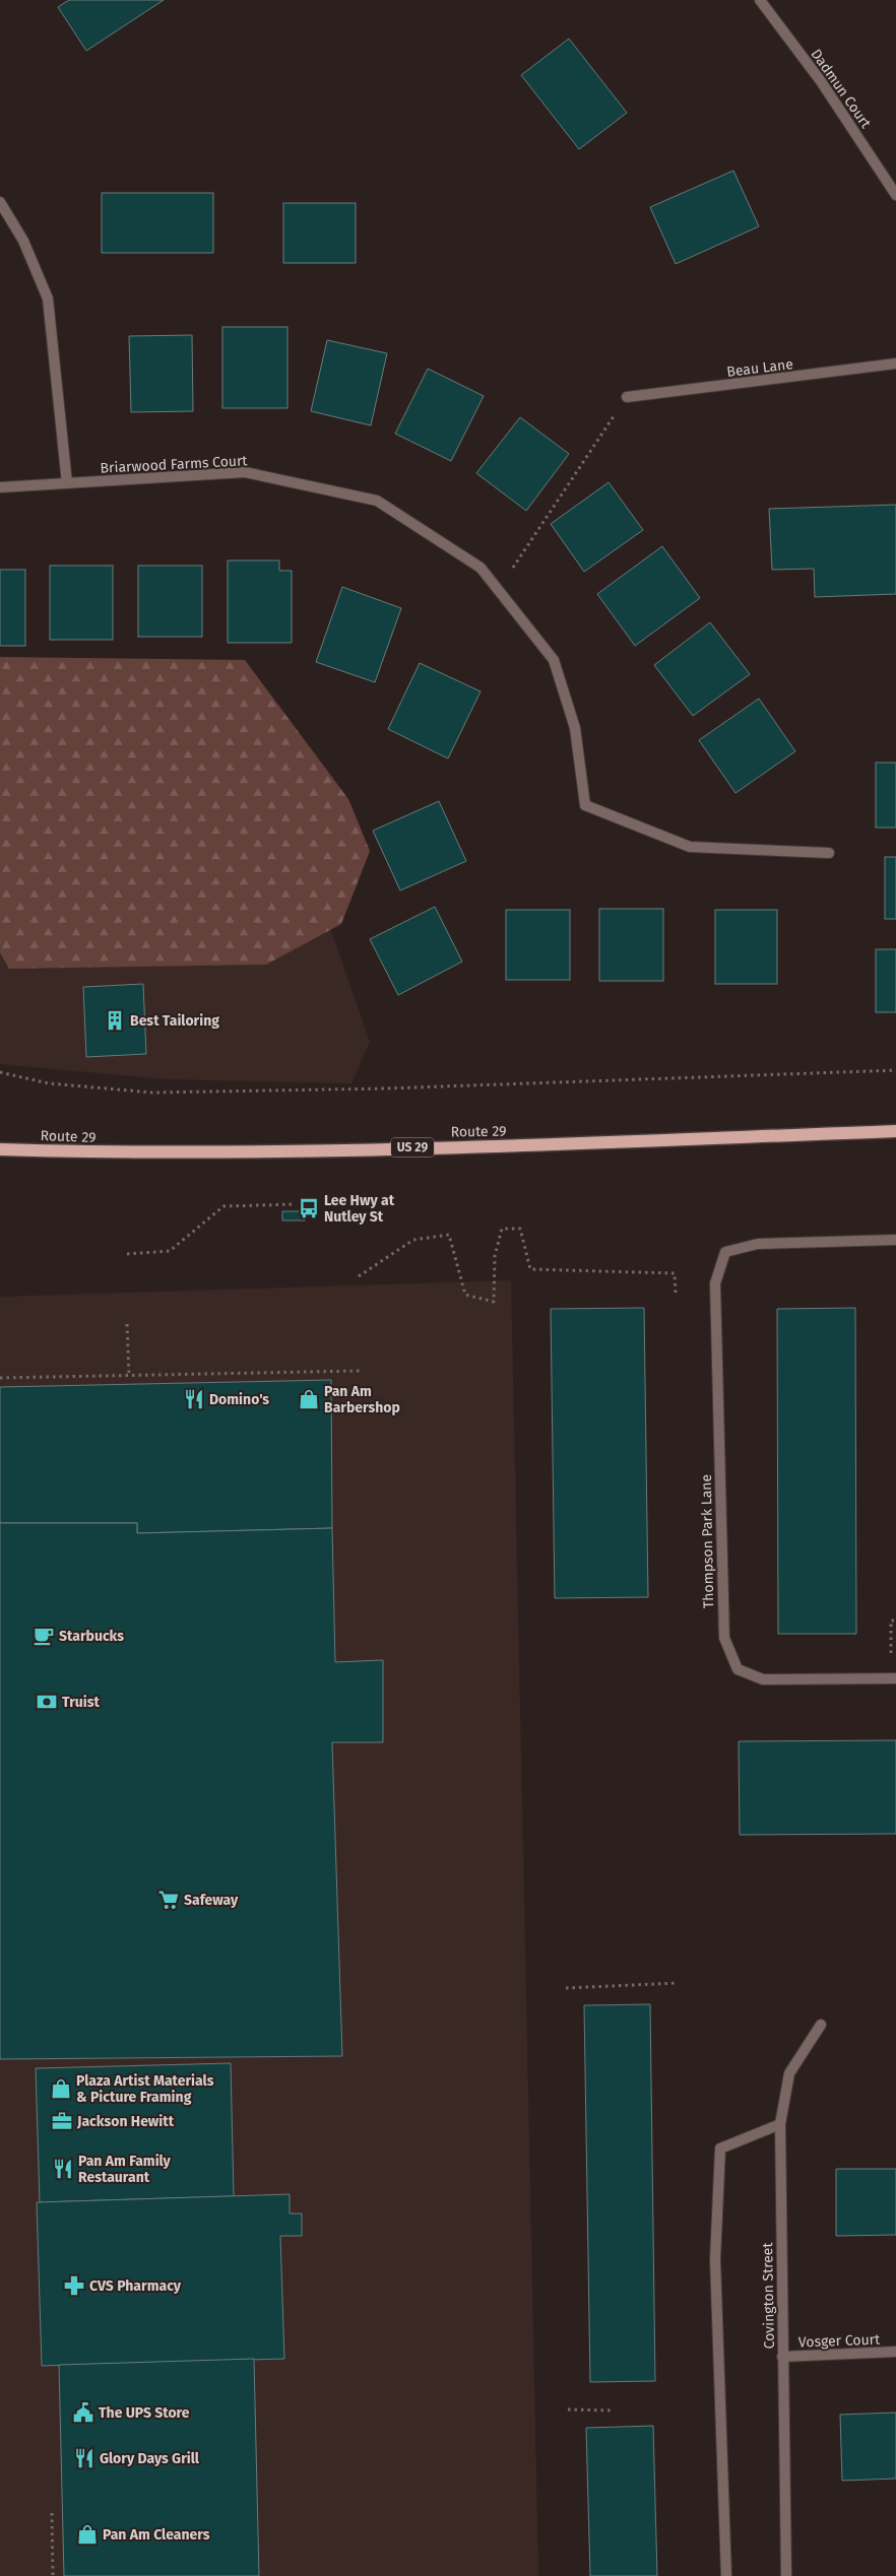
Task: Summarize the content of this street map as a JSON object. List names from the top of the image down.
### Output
{
  "streets": {
    "main road": ["Route 29", "US 29"],
    "street": [
      "Dadmun Court",
      "Beau Lane",
      "Briarwood Farms Court",
      "Thompson Park Lane",
      "Covington Street",
      "Vosger Court"
    ]
  },
  "crossings": [
    ["Covington Street", "Vosger Court"]
  ],
  "places": {
    "building": ["Best Tailoring"],
    "bus stop": ["Lee Hwy at Nutley St"],
    "restaurant": ["Domino's", "Pan Am Family Restaurant", "Glory Days Grill"],
    "shop": ["Pan Am Barbershop", "Plaza Artist Materials & Picture Framing", "Pan Am Cleaners"],
    "cafe": ["Starbucks"],
    "bank": ["Truist"],
    "supermarket": ["Safeway"],
    "office": ["Jackson Hewitt"],
    "pharmacy": ["CVS Pharmacy"],
    "public building": ["The UPS Store"]
  }
}
